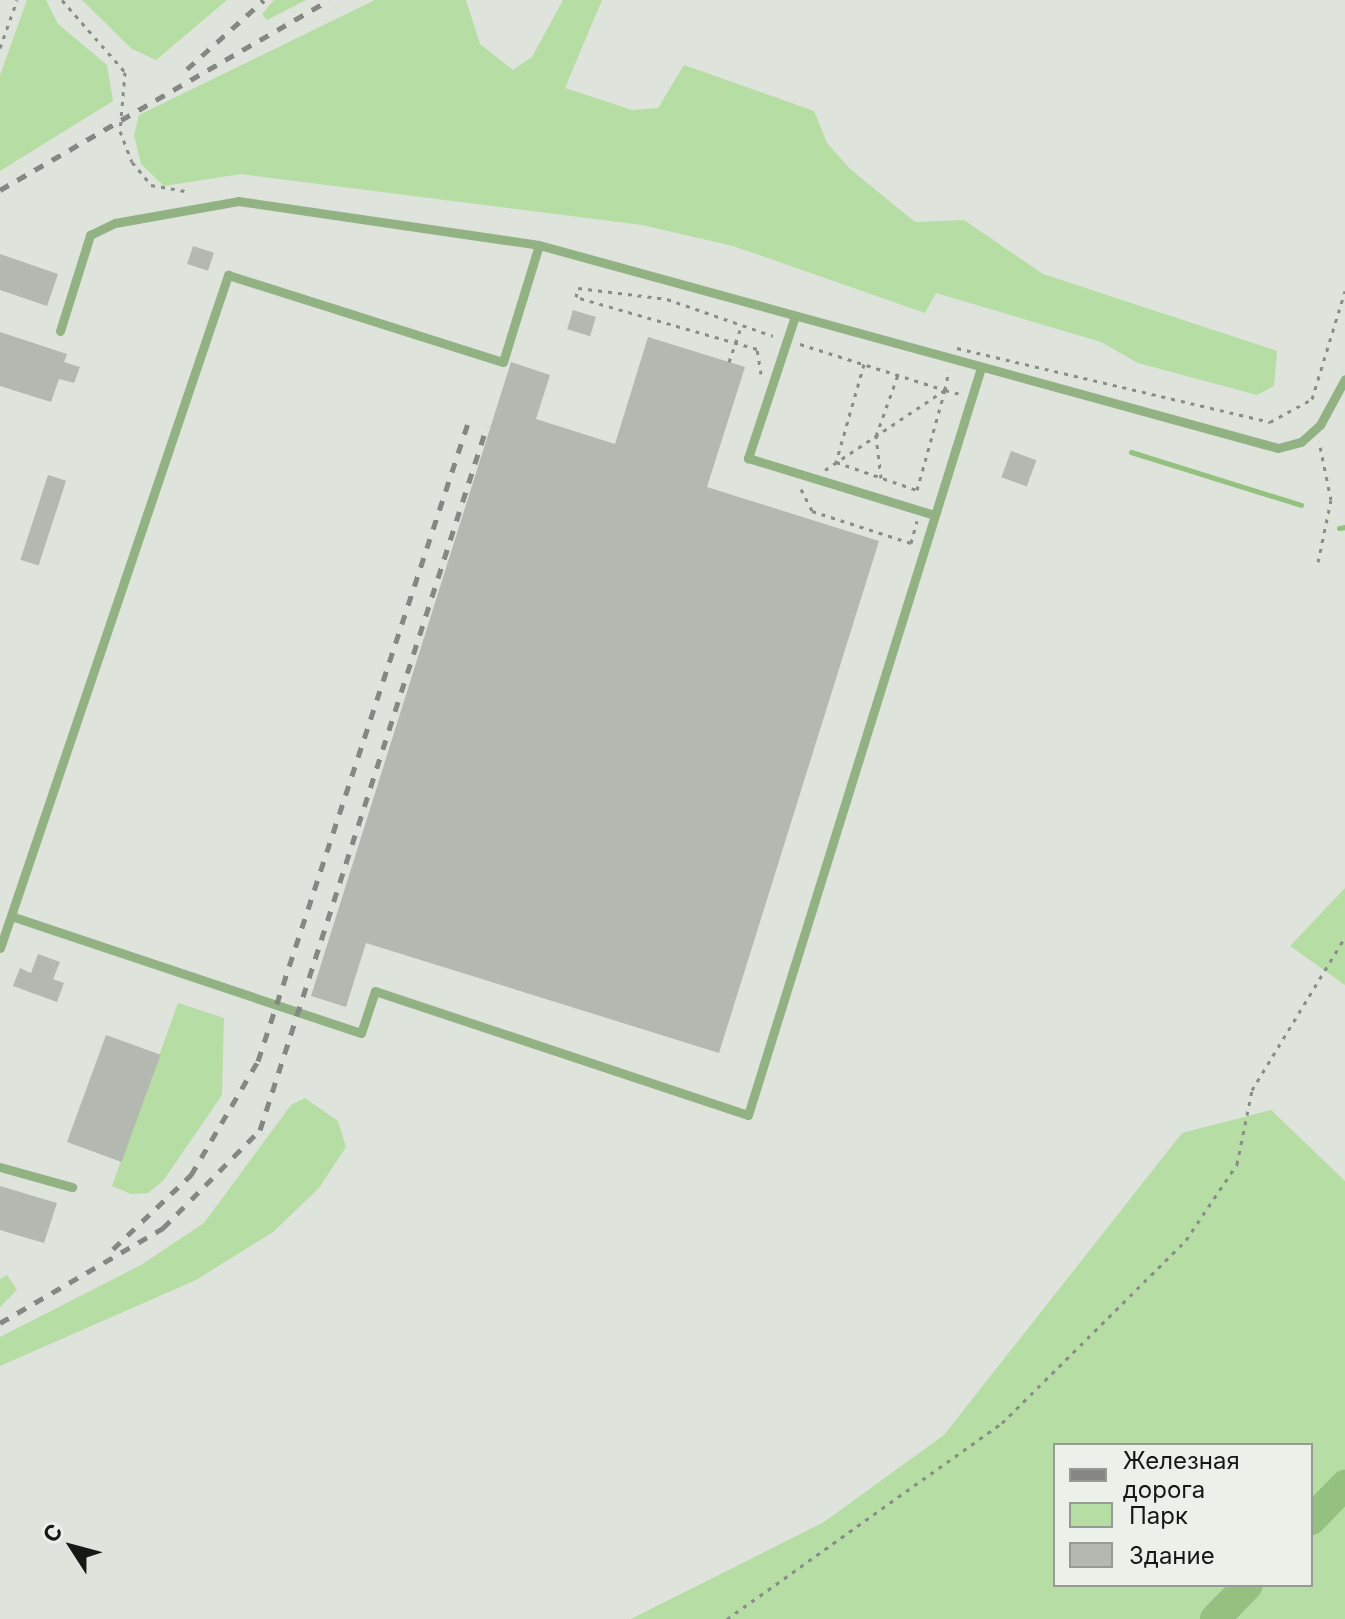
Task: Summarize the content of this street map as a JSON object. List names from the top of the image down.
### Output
{
  "legend": ["Железная дорога", "Парк", "Здание"],
  "north": "top left"
}
